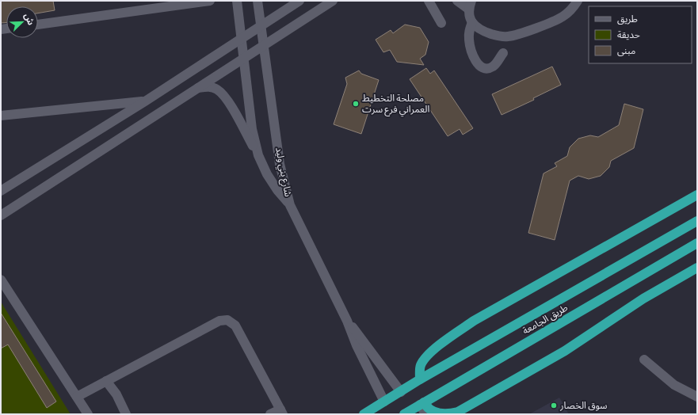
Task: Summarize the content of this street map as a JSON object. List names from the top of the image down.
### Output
{
  "streets": {
    "highway": ["طريق الجامعة"],
    "street": ["شارع بني وليد"]
  },
  "places": ["مصلحة التخطيط العمراني فرع سرت", "سوق الخصار"],
  "legend": ["طريق", "حديقة", "مبنى"],
  "north": "top right"
}
